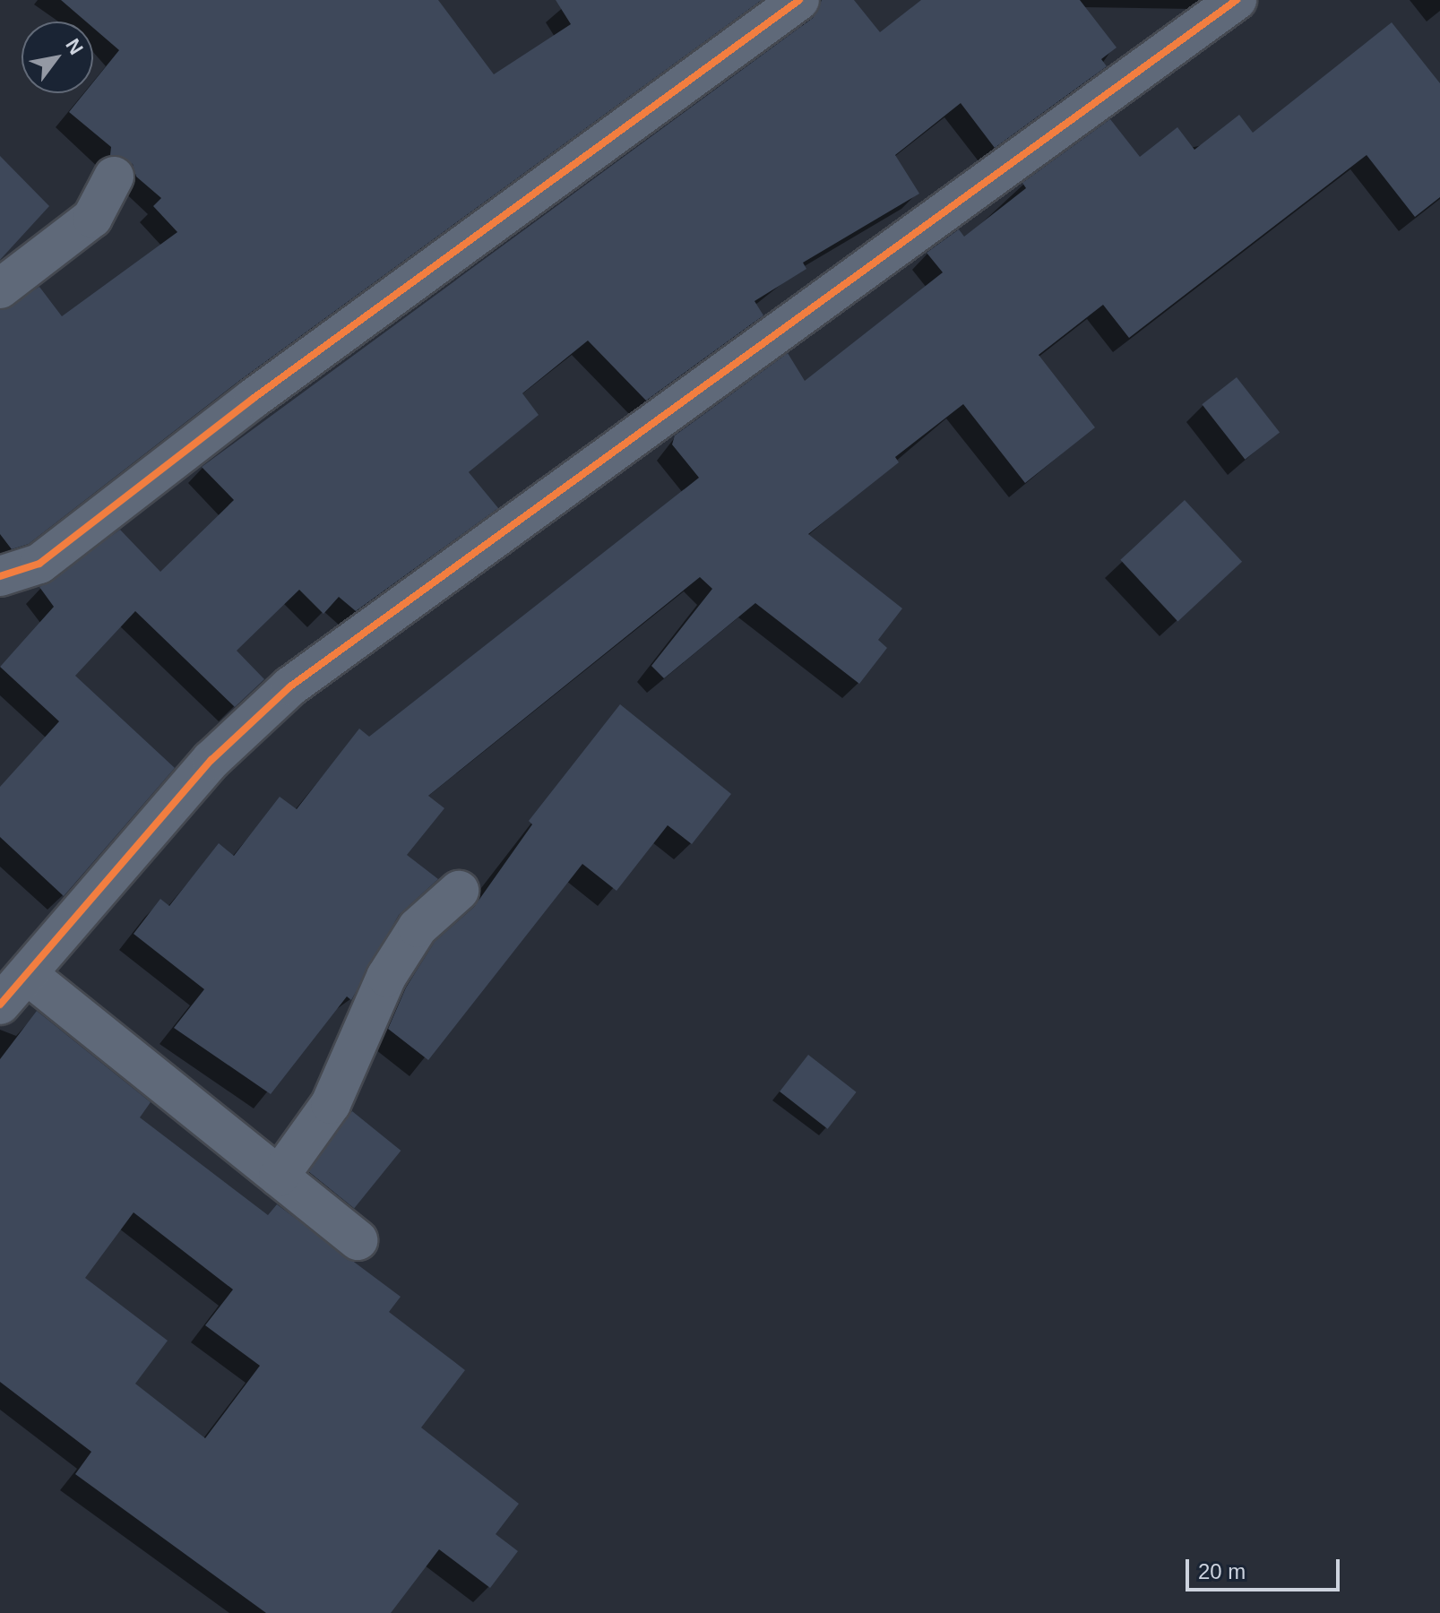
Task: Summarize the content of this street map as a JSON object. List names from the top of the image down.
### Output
{
  "scale_bar": "20 m",
  "north": "top right"
}
